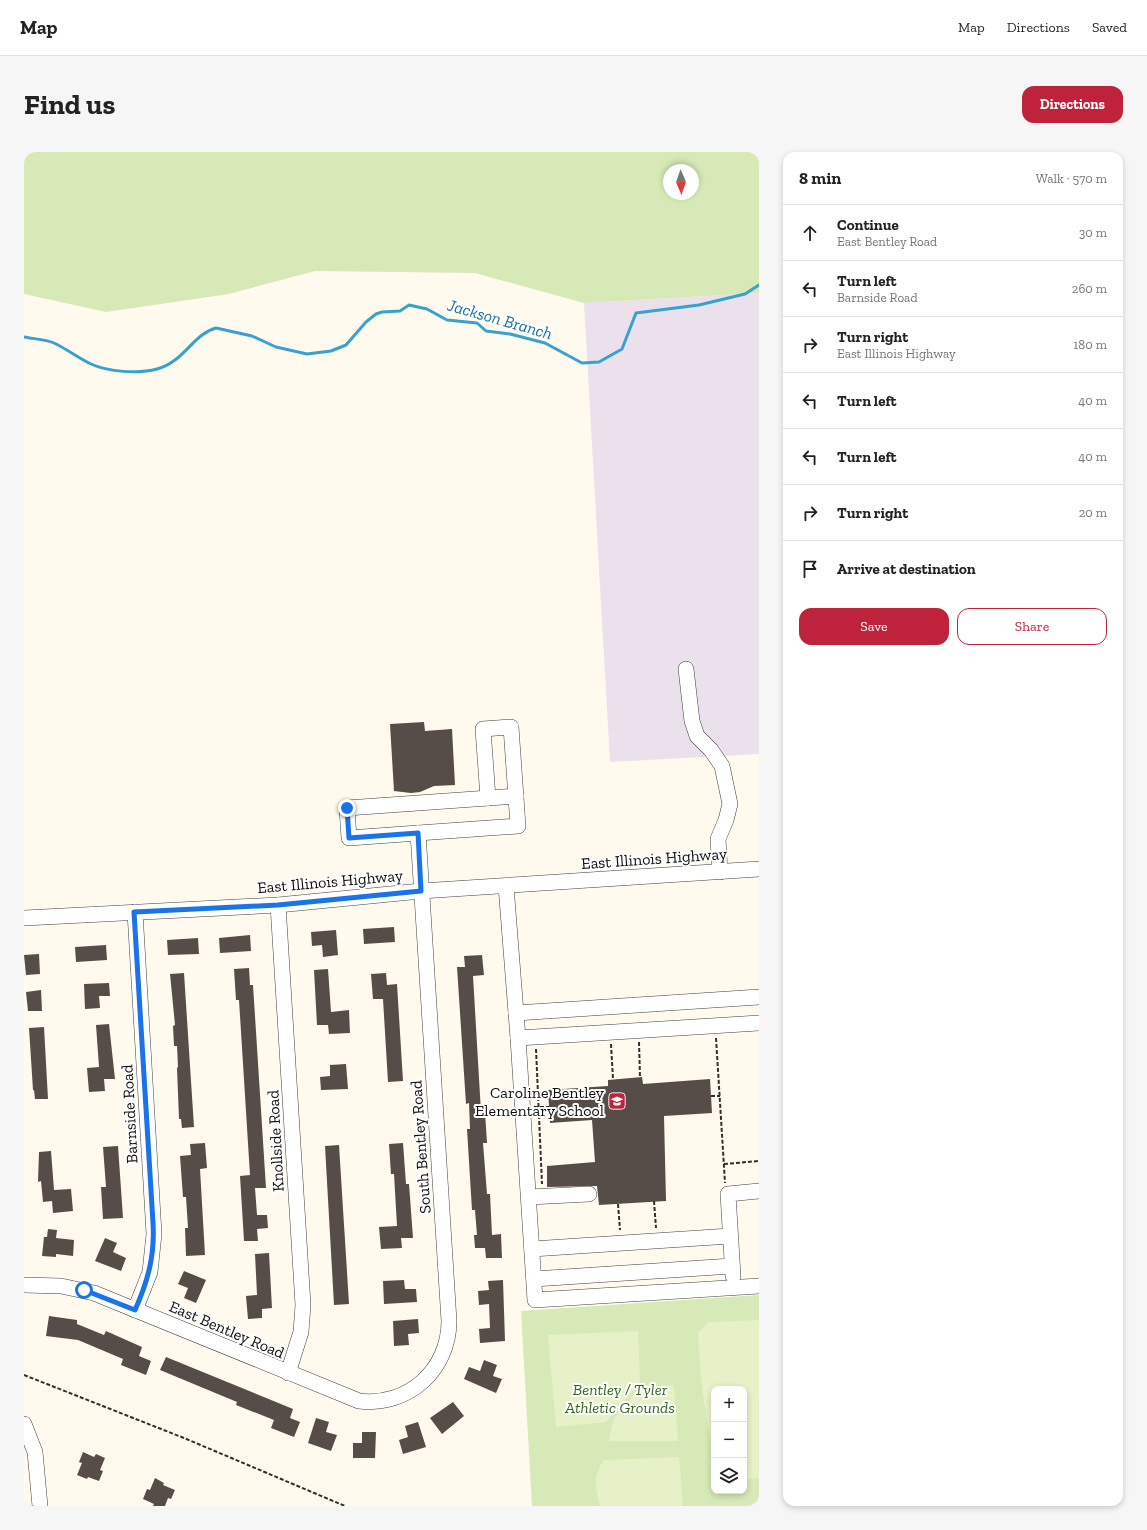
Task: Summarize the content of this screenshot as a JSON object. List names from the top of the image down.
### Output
{
  "streets": {
    "street": [
      "East Illinois Highway",
      "Barnside Road",
      "Knollside Road",
      "South Bentley Road",
      "East Bentley Road"
    ]
  },
  "crossings": [
    ["East Illinois Highway", "Barnside Road"],
    ["East Illinois Highway", "Knollside Road"],
    ["East Illinois Highway", "South Bentley Road"],
    ["Barnside Road", "East Bentley Road"],
    ["Knollside Road", "East Bentley Road"],
    ["South Bentley Road", "East Bentley Road"]
  ],
  "water": ["Jackson Branch"],
  "parks": ["Bentley / Tyler Athletic Grounds"],
  "places": {
    "school or university": ["Caroline Bentley Elementary School"]
  },
  "north": "bottom",
  "page": {
    "header": "Map",
    "nav": ["Map", "Directions", "Saved"],
    "buttons": [
      "Directions",
      ["Save", "Share"]
    ],
    "title": "Find us",
    "heading": ["8 min", "Walk · 570 m"],
    "list": [
      ["Continue", "East Bentley Road", "30 m"],
      ["Turn left", "Barnside Road", "260 m"],
      ["Turn right", "East Illinois Highway", "180 m"],
      ["Turn left", "40 m"],
      ["Turn left", "40 m"],
      ["Turn right", "20 m"],
      "Arrive at destination"
    ],
    "map_buttons": ["+", "−"]
  }
}
